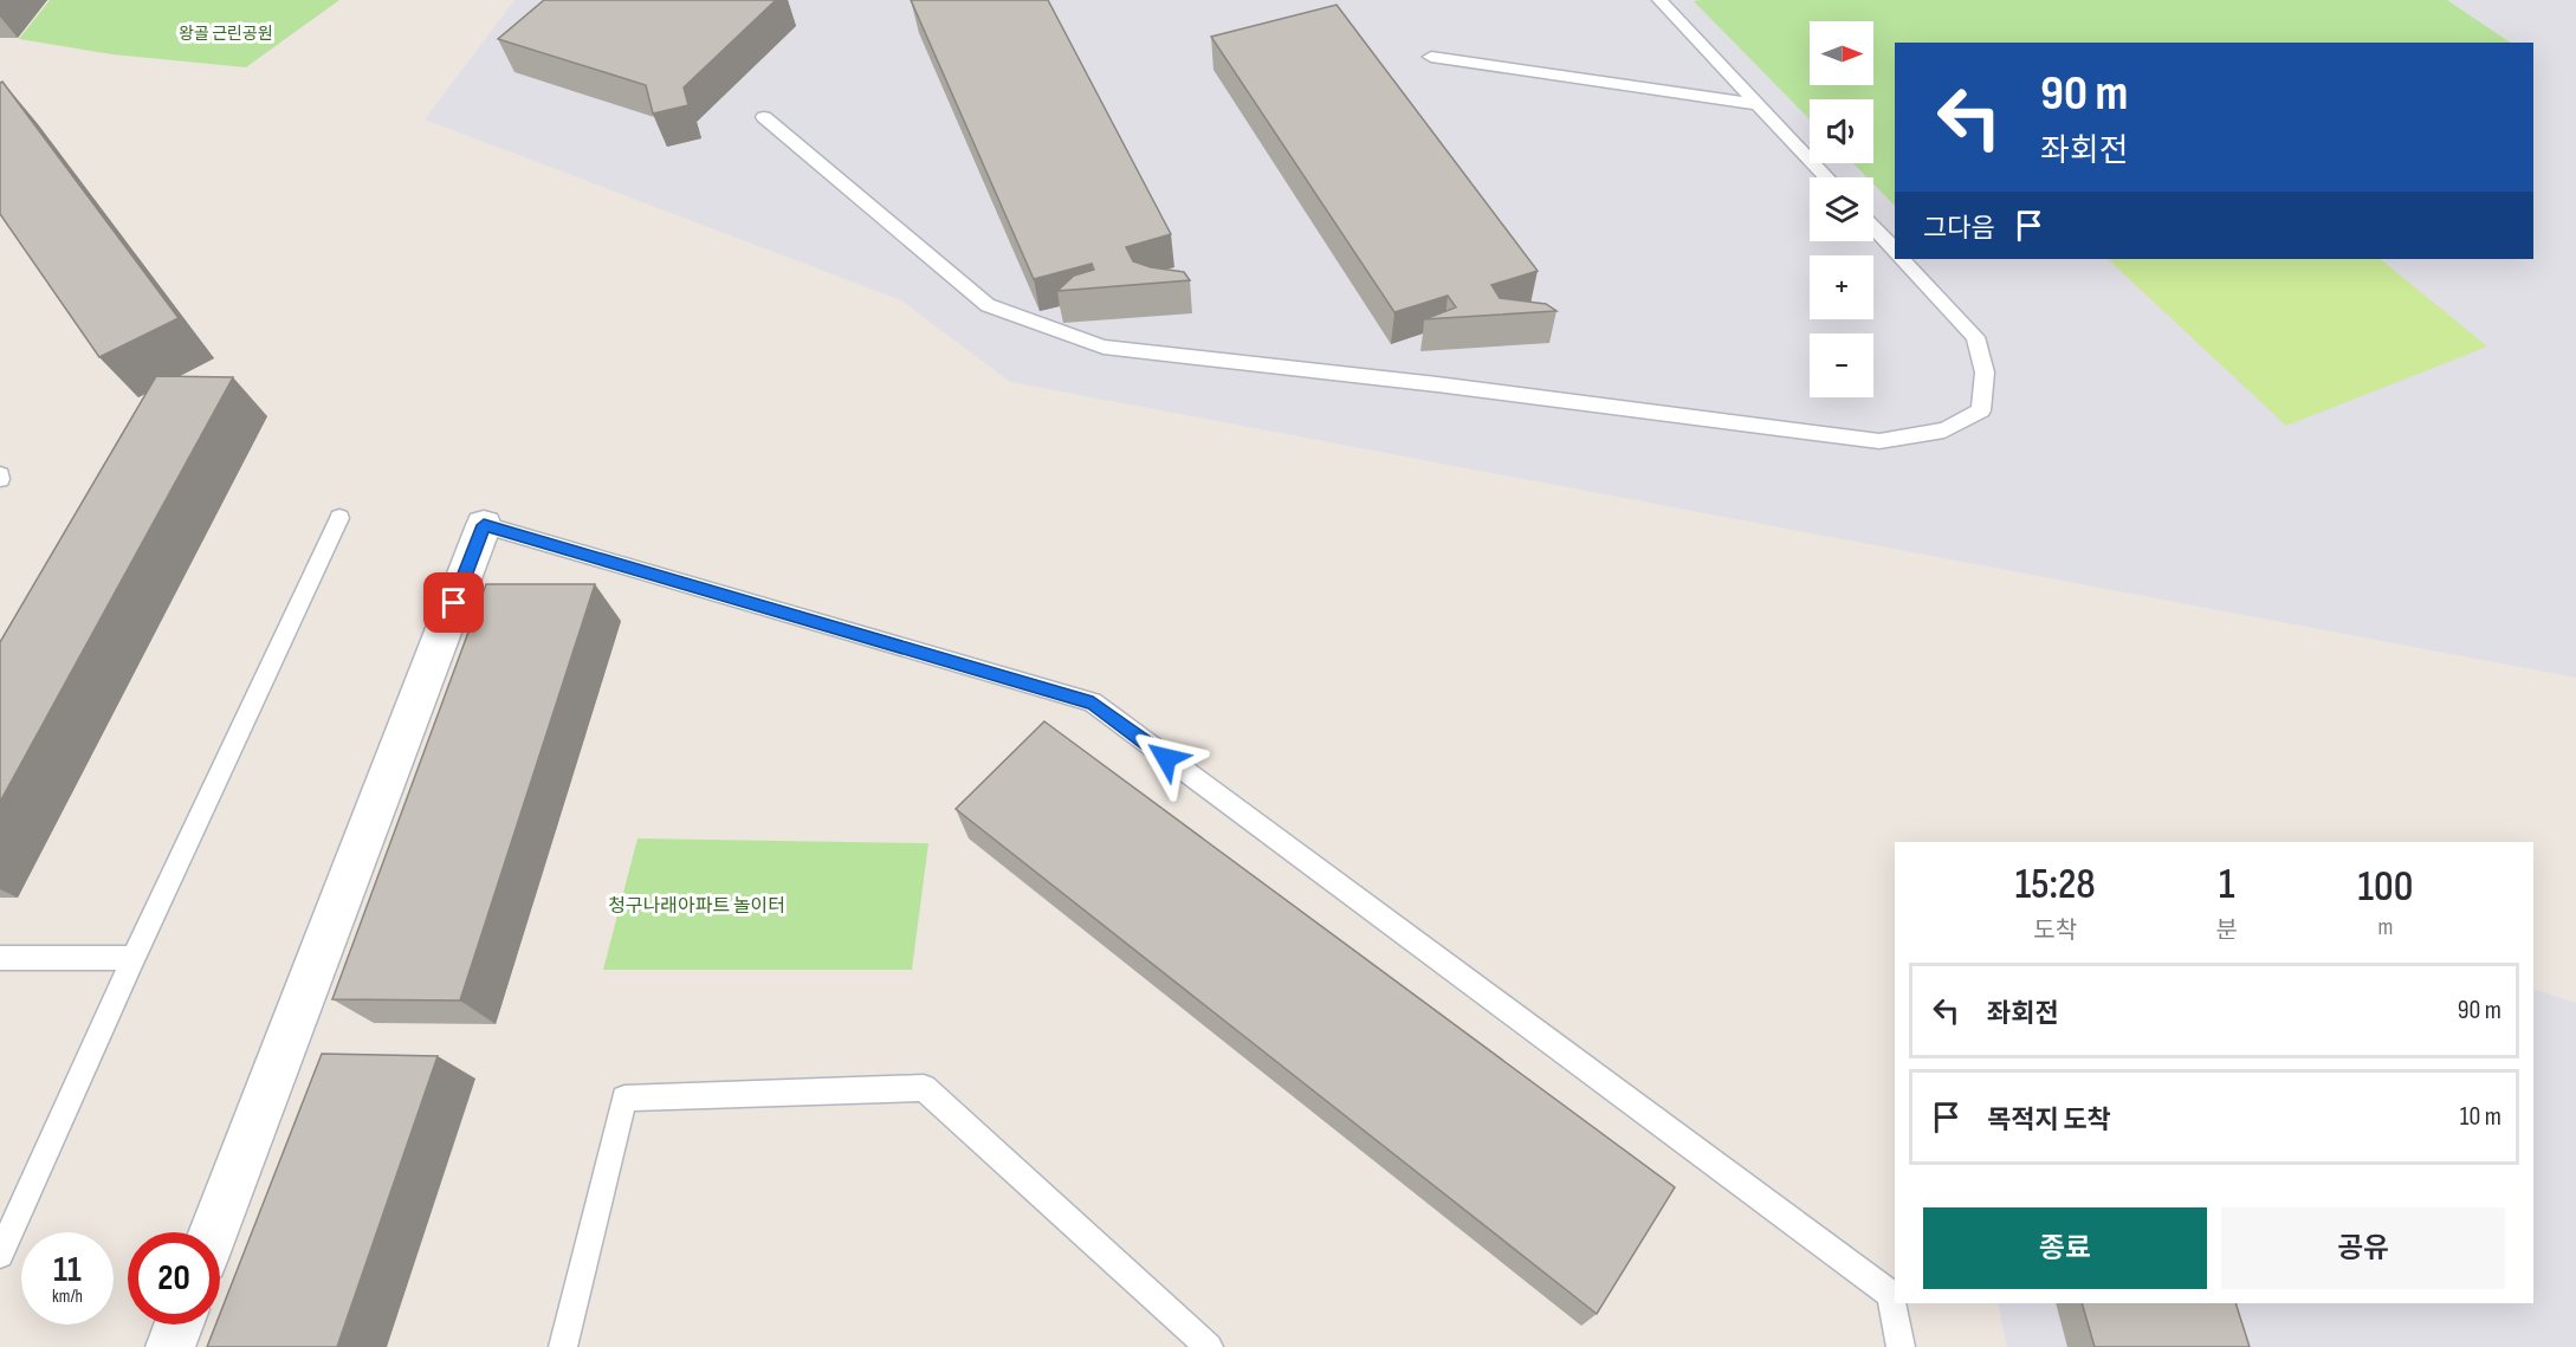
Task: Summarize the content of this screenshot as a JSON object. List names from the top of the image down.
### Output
{
  "parks": ["왕골 근린공원", "청구나래아파트 놀이터"],
  "north": "right",
  "page": {
    "map_buttons": ["+", "−"],
    "turn": ["90 m", "좌회전"],
    "then": "그다음",
    "eta": [
      "15:28",
      "도착",
      "1",
      "분",
      "100",
      "m"
    ],
    "list": [
      {
        "name": "좌회전",
        "value": "90 m"
      },
      {
        "name": "목적지 도착",
        "value": "10 m"
      }
    ],
    "buttons": ["종료", "공유"],
    "speed": "11 km/h",
    "limit": "20"
  }
}
